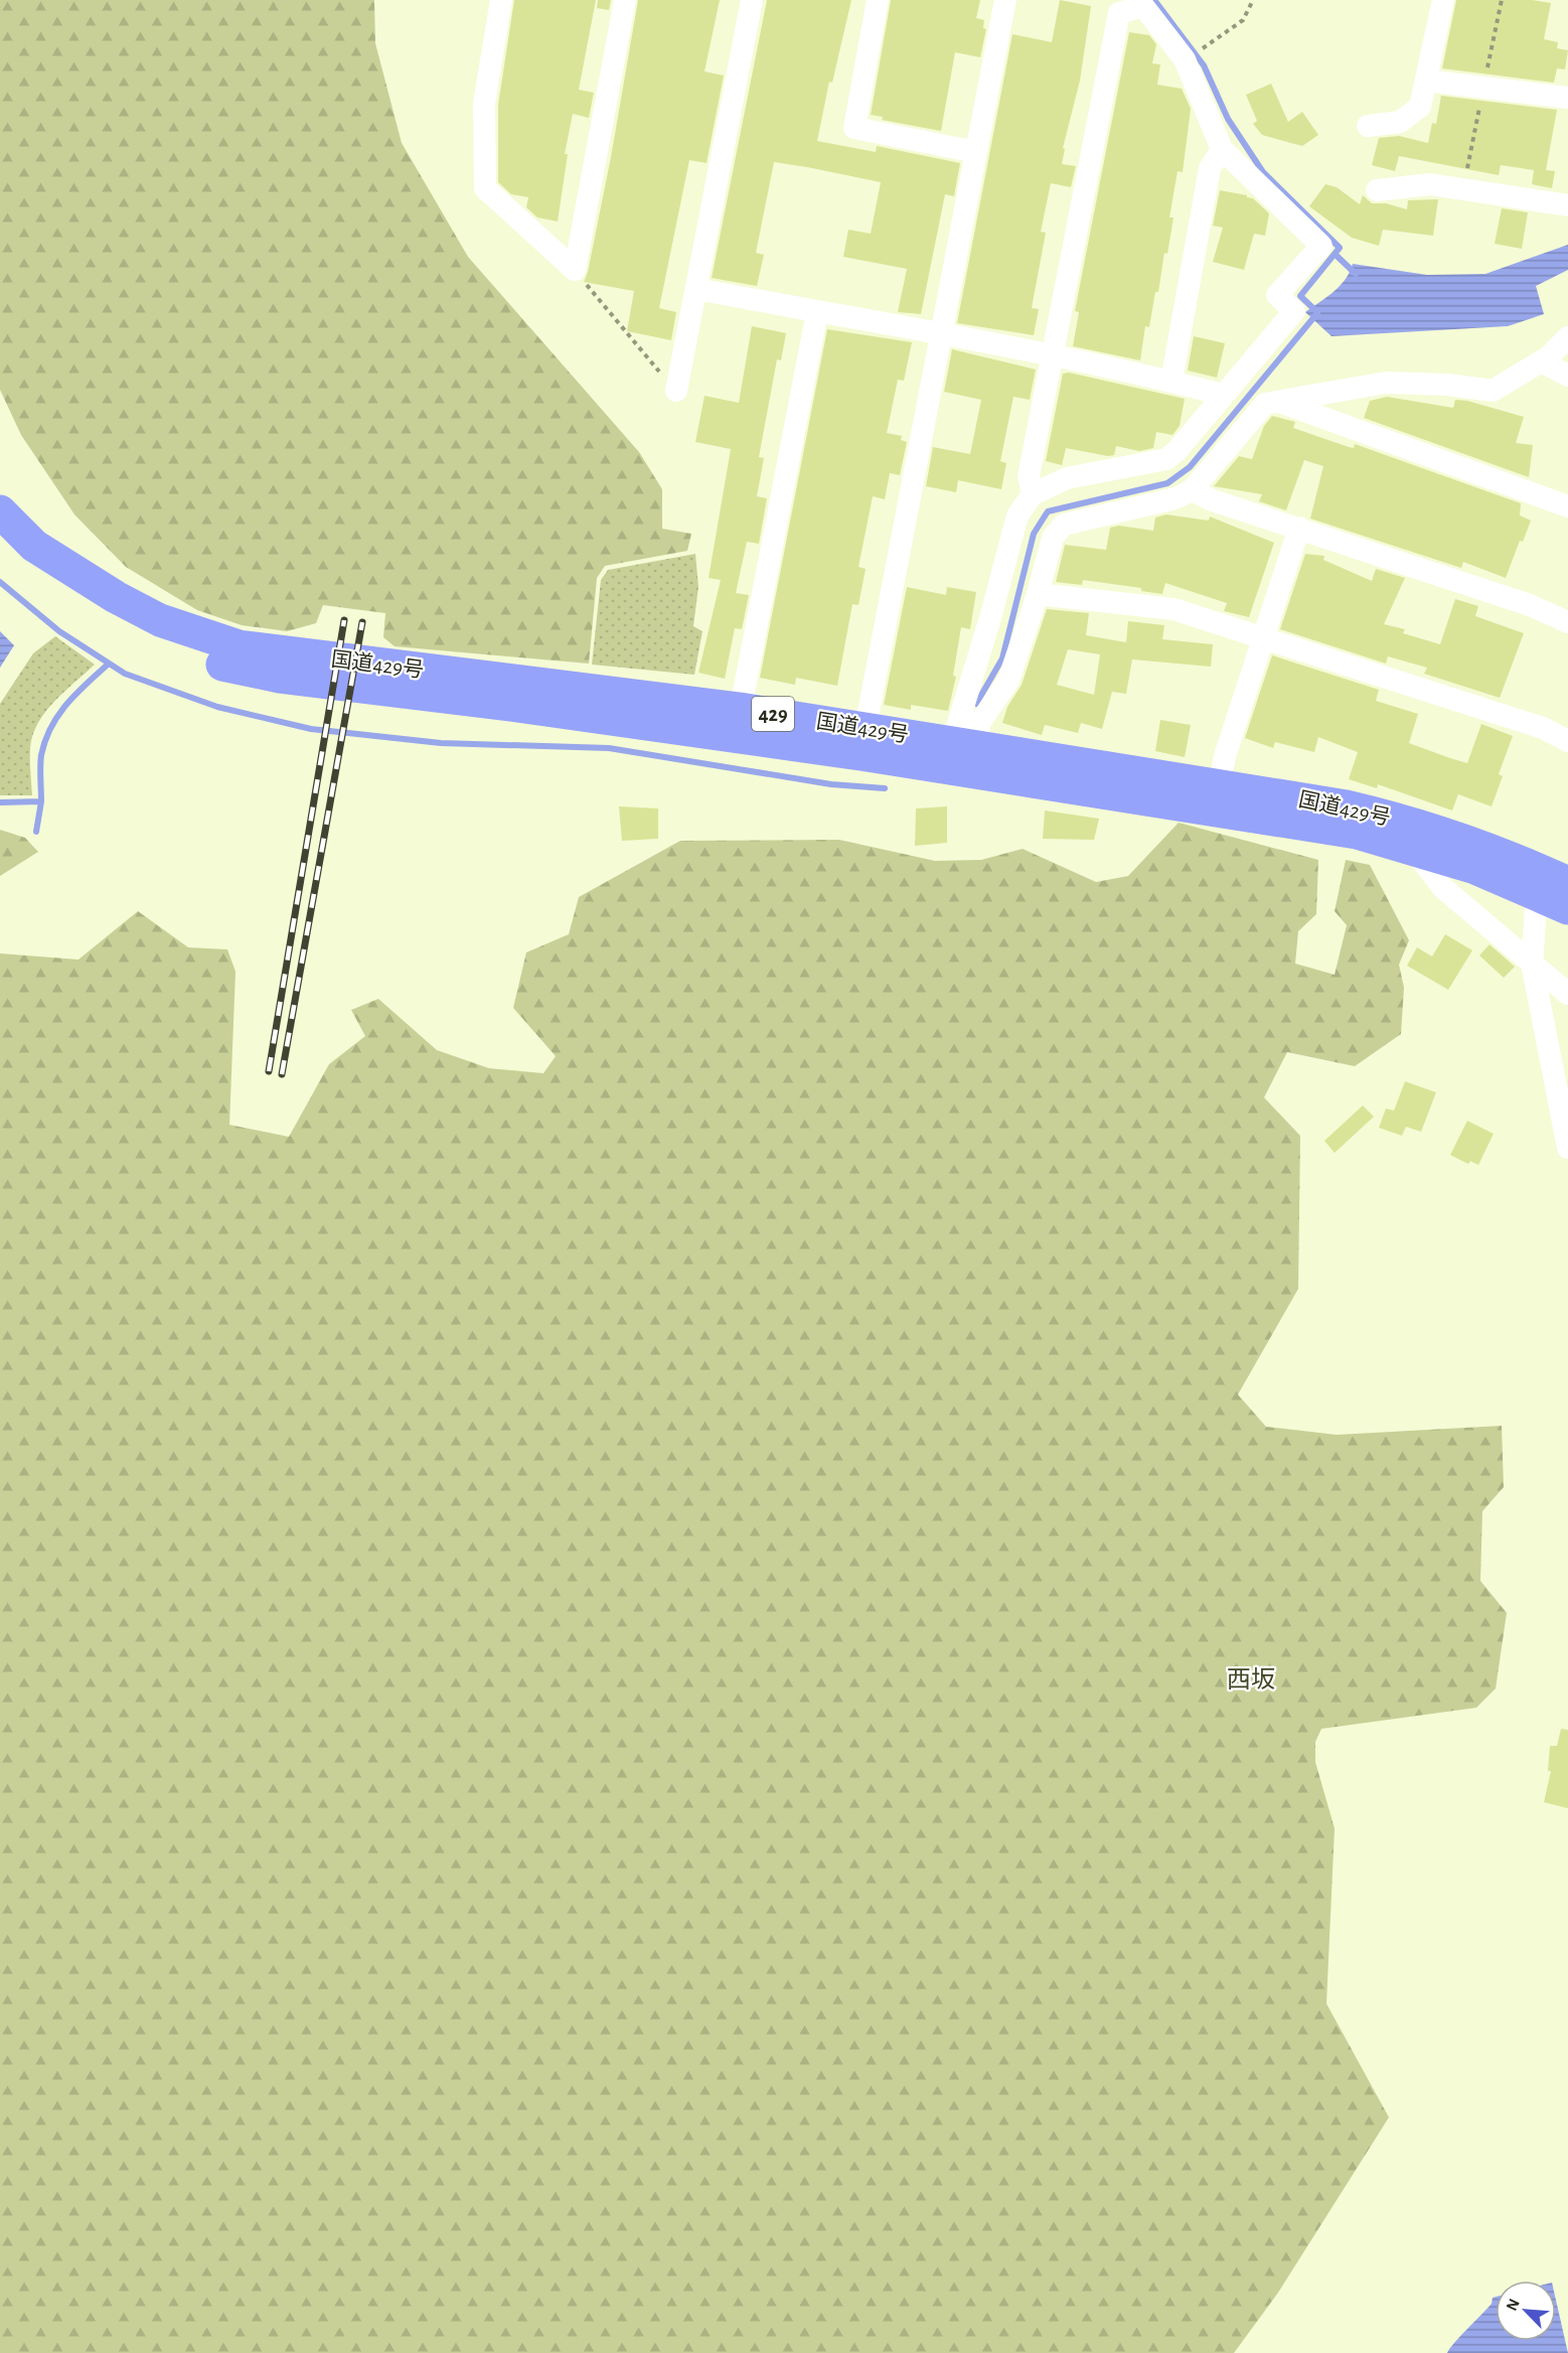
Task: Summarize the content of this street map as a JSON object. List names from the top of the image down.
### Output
{
  "streets": {
    "highway": ["国道429号", "429"]
  },
  "districts": ["西坂"],
  "north": "top left"
}
